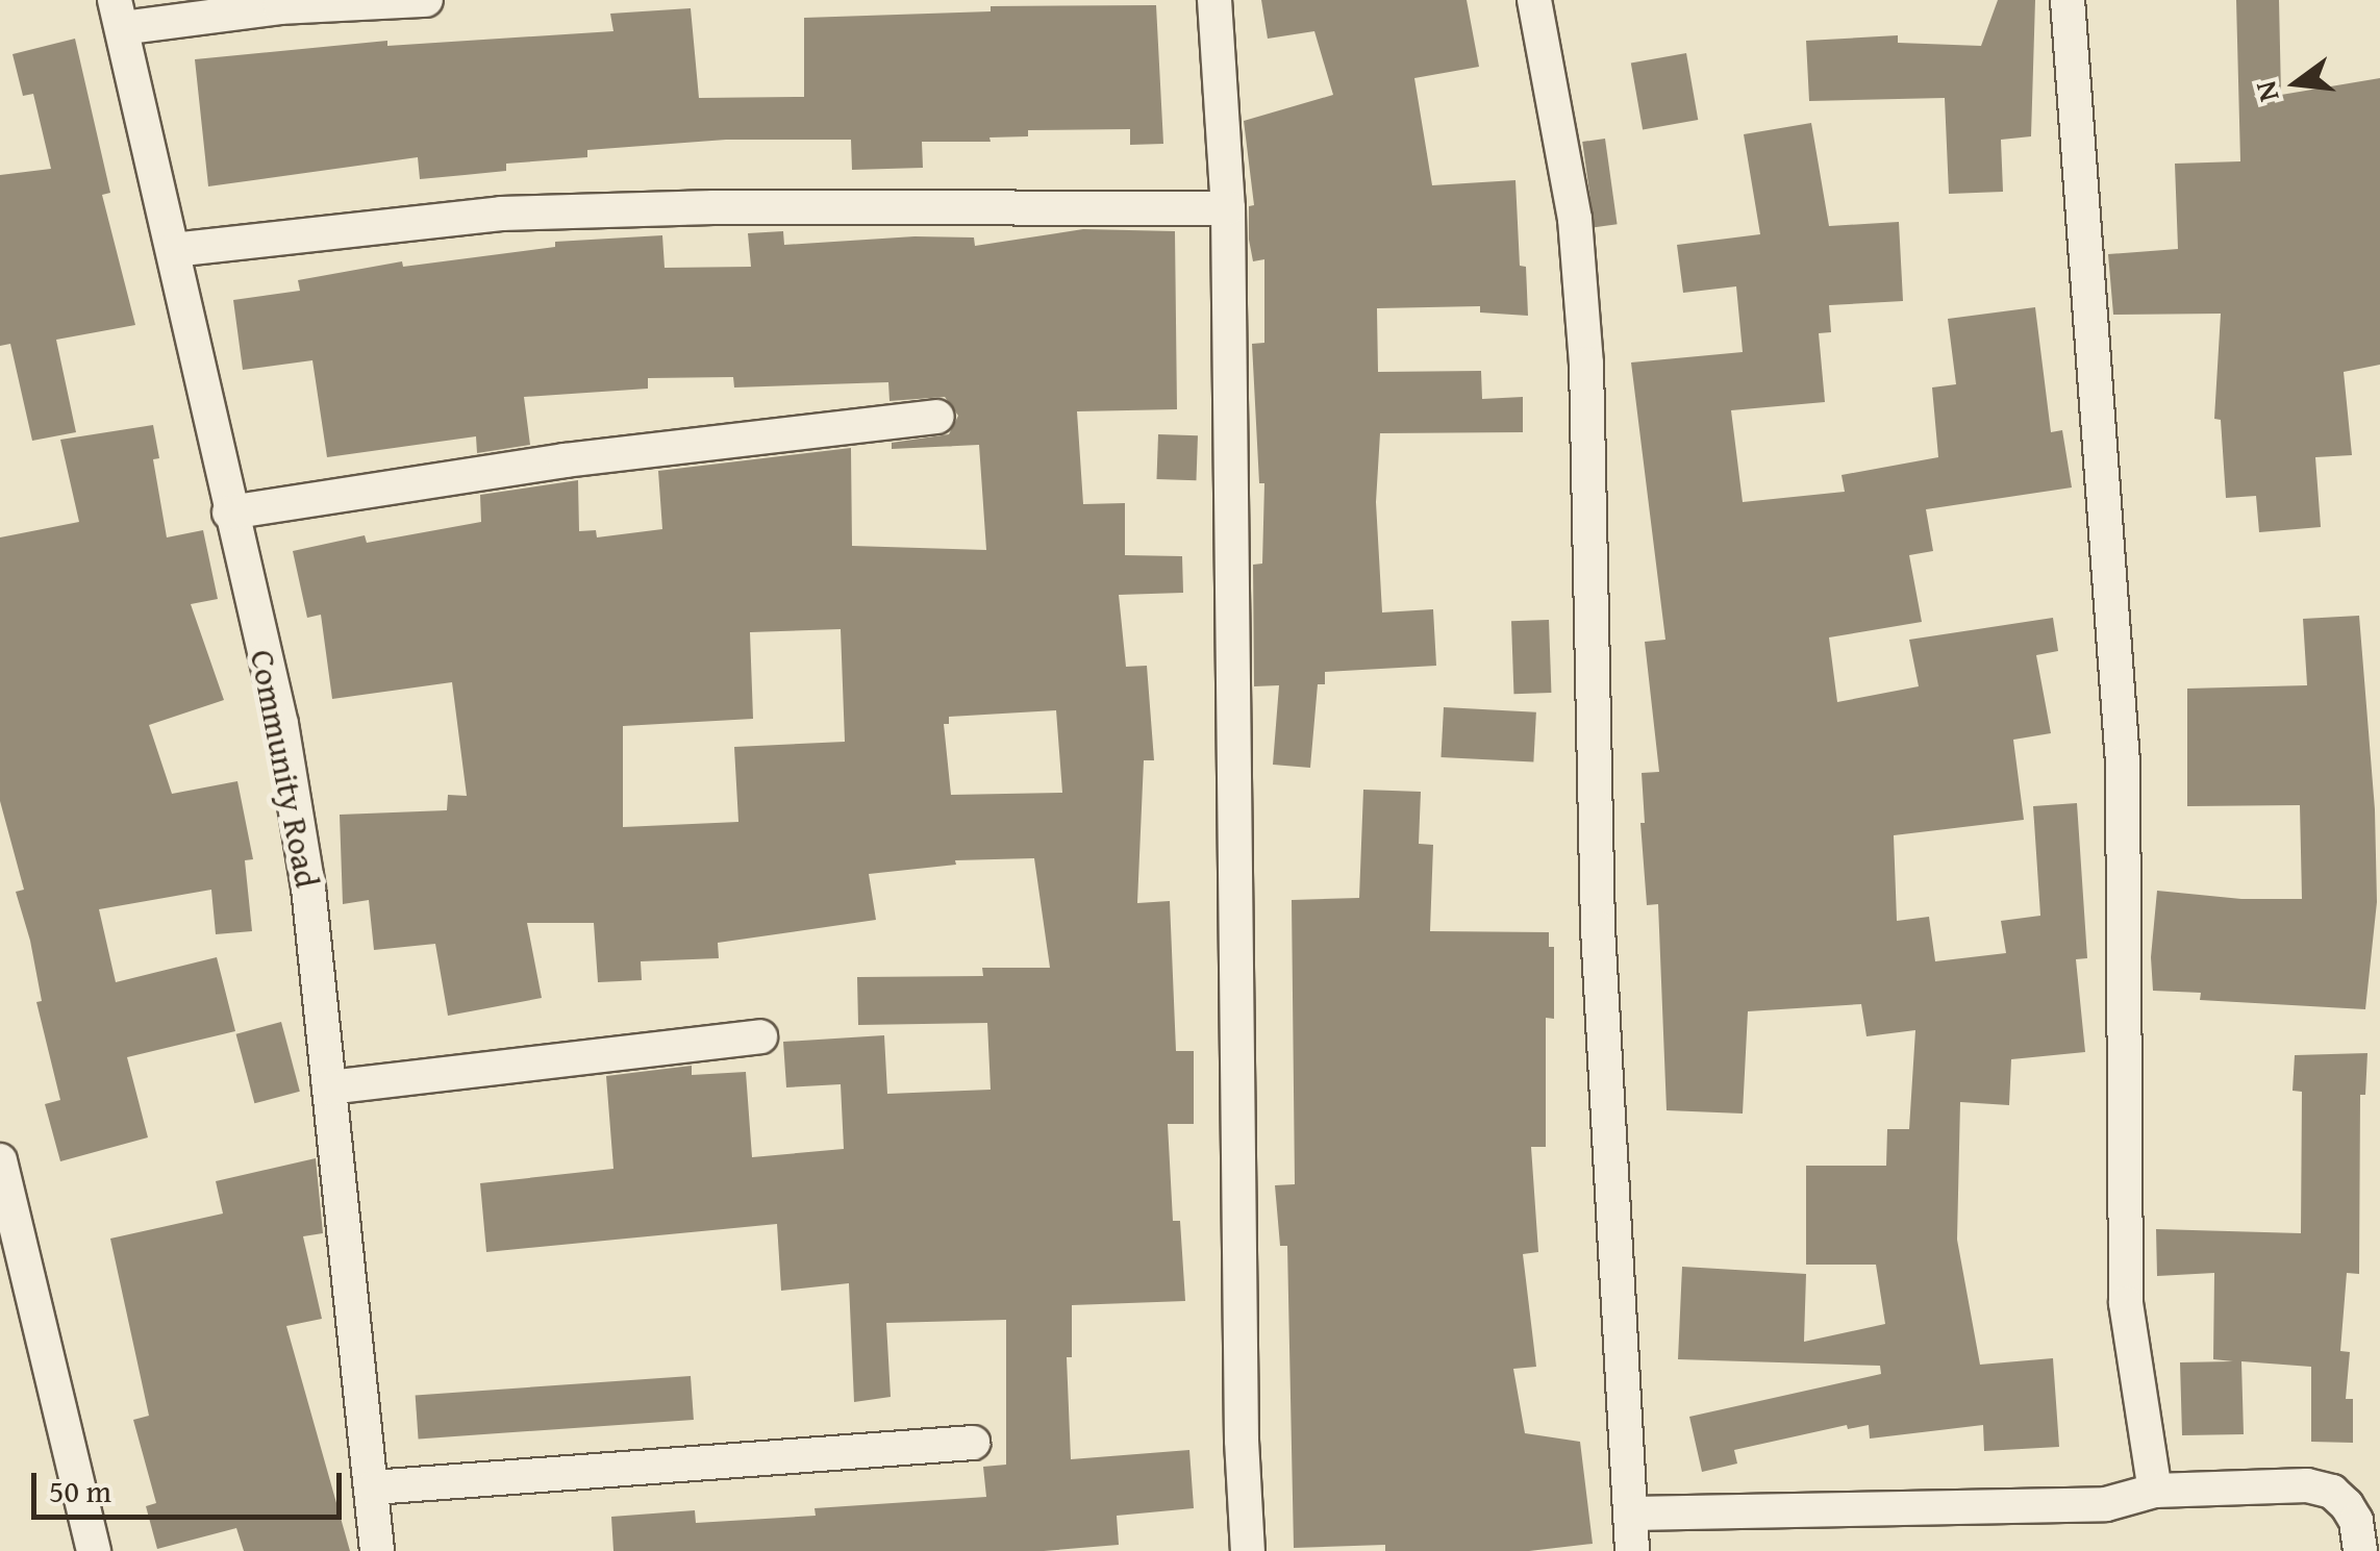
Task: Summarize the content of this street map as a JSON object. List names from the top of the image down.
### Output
{
  "streets": {
    "street": ["Community Road"]
  },
  "scale_bar": "50 m",
  "north": "left"
}
